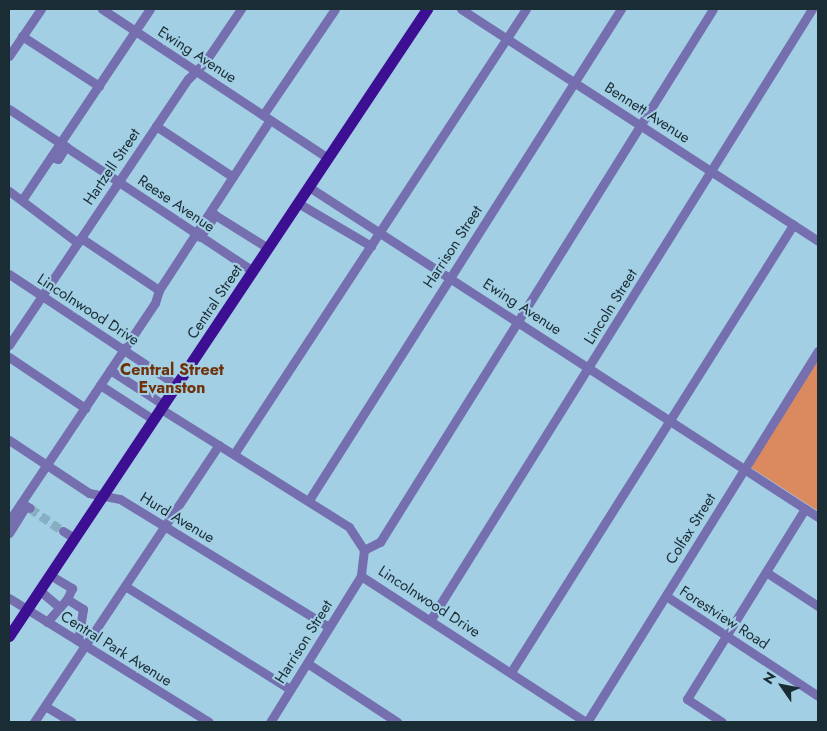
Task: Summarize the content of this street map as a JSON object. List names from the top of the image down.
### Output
{
  "streets": {
    "main road": ["Central Street"],
    "street": [
      "Ewing Avenue",
      "Bennett Avenue",
      "Hartzell Street",
      "Reese Avenue",
      "Harrison Street",
      "Lincoln Street",
      "Lincolnwood Drive",
      "Hurd Avenue",
      "Colfax Street",
      "Forestview Road",
      "Central Park Avenue"
    ]
  },
  "crossings": [
    ["Ewing Avenue", "Hartzell Street"],
    ["Ewing Avenue", "Harrison Street"],
    ["Ewing Avenue", "Central Street"],
    ["Ewing Avenue", "Lincoln Street"],
    ["Ewing Avenue", "Colfax Street"],
    ["Bennett Avenue", "Harrison Street"],
    ["Bennett Avenue", "Lincoln Street"],
    ["Hartzell Street", "Reese Avenue"],
    ["Hartzell Street", "Lincolnwood Drive"],
    ["Reese Avenue", "Central Street"],
    ["Harrison Street", "Lincolnwood Drive"],
    ["Harrison Street", "Hurd Avenue"],
    ["Central Street", "Lincolnwood Drive"],
    ["Central Street", "Hurd Avenue"],
    ["Central Street", "Central Park Avenue"],
    ["Lincoln Street", "Lincolnwood Drive"],
    ["Lincolnwood Drive", "Colfax Street"],
    ["Colfax Street", "Forestview Road"]
  ],
  "districts": ["Central Street Evanston"],
  "north": "top left"
}
